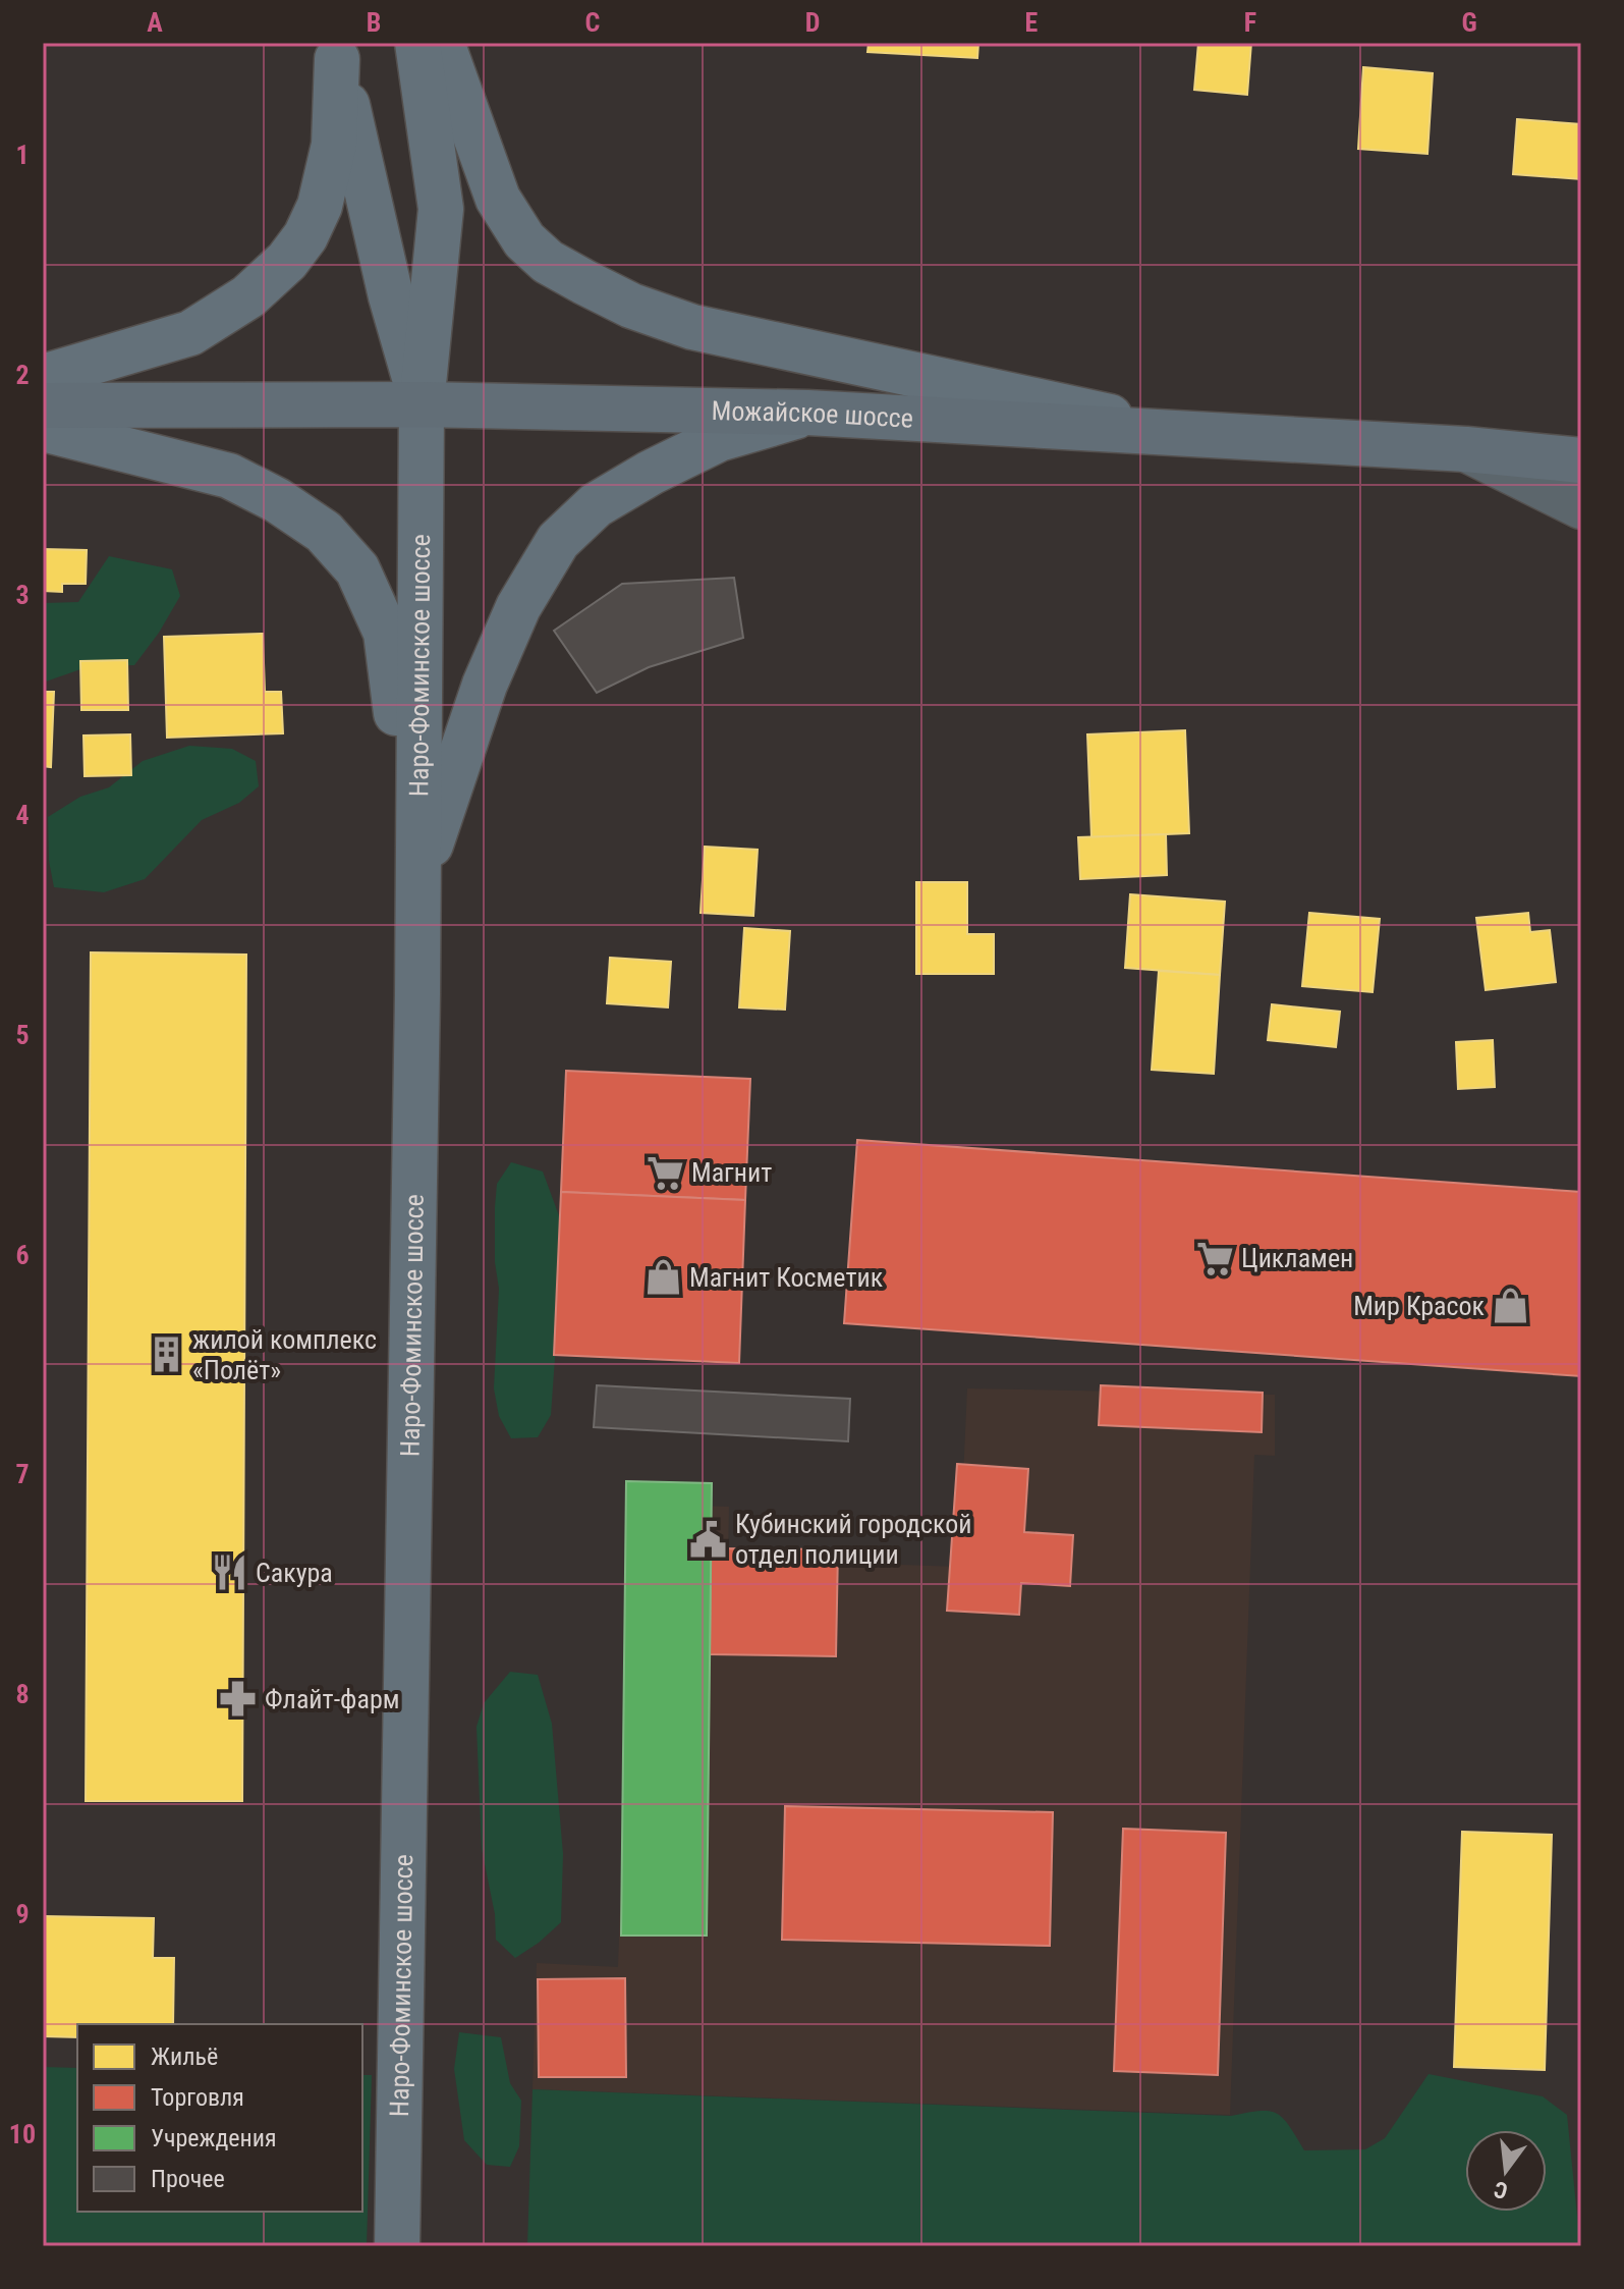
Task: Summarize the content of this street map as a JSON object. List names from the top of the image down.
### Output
{
  "streets": {
    "main road": ["Можайское шоссе"],
    "street": ["Наро-Фоминское шоссе"]
  },
  "crossings": [
    ["Можайское шоссе", "Наро-Фоминское шоссе"]
  ],
  "places": {
    "supermarket": ["Магнит", "Цикламен"],
    "shop": ["Магнит Косметик", "Мир Красок"],
    "building": ["жилой комплекс «Полёт»"],
    "public building": ["Кубинский городской отдел полиции"],
    "restaurant": ["Сакура"],
    "pharmacy": ["Флайт-фарм"]
  },
  "legend": [
    "Жильё",
    "Торговля",
    "Учреждения",
    "Прочее"
  ],
  "north": "bottom",
  "grid": {
    "columns": [
      "A",
      "B",
      "C",
      "D",
      "E",
      "F",
      "G"
    ],
    "rows": [
      "1",
      "2",
      "3",
      "4",
      "5",
      "6",
      "7",
      "8",
      "9",
      "10"
    ]
  }
}
